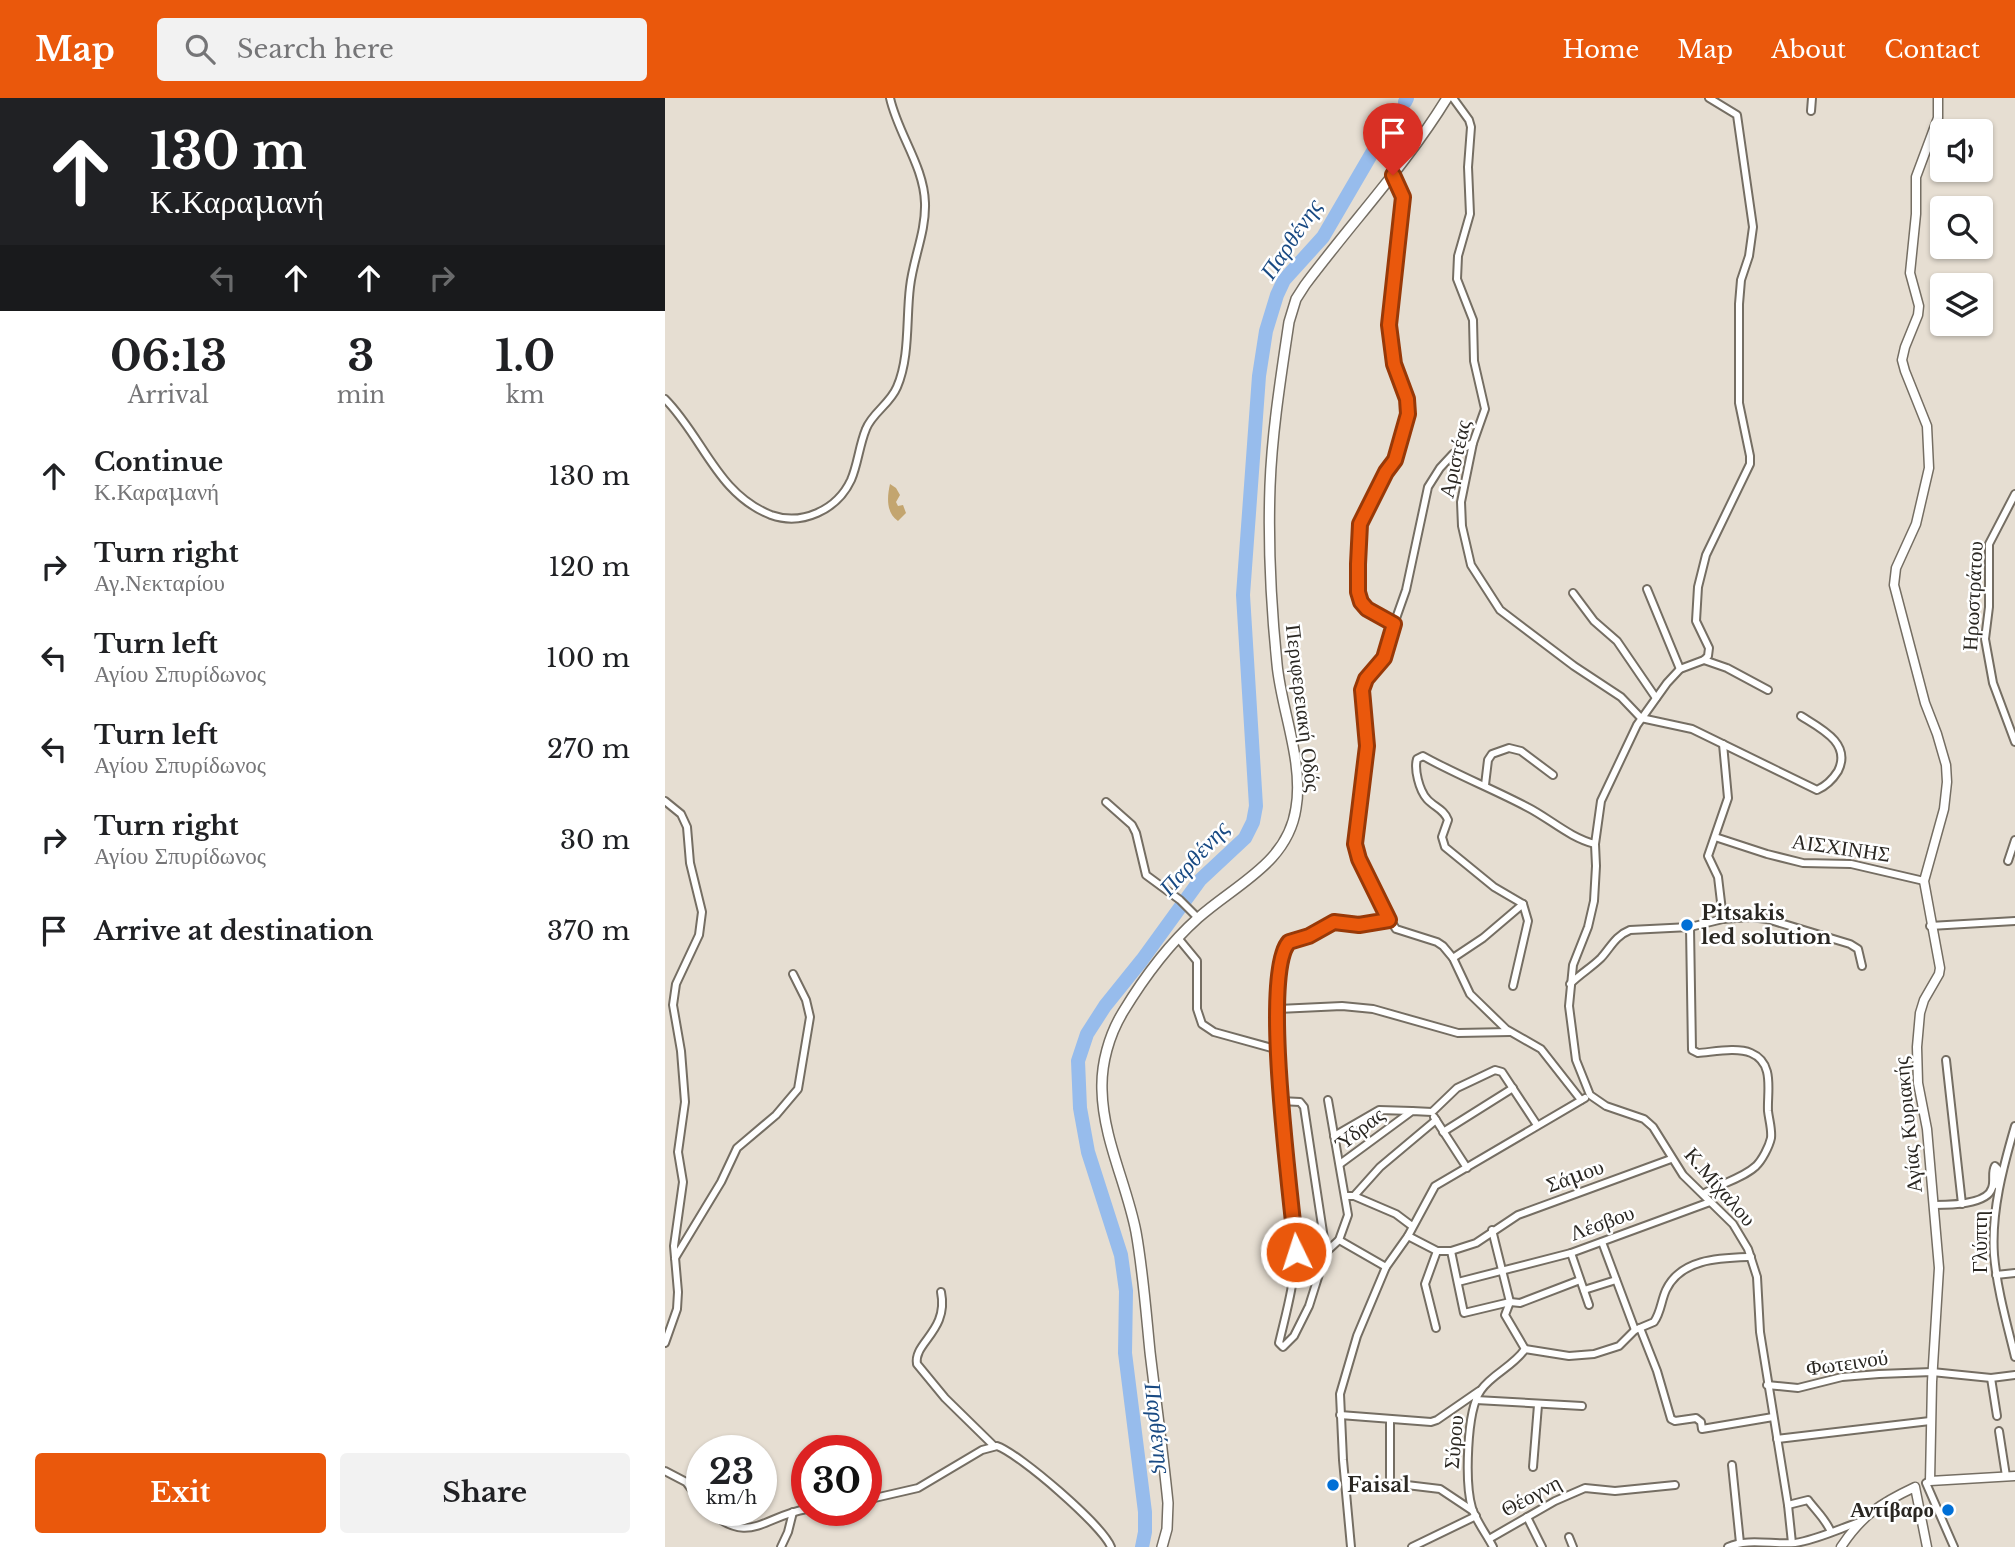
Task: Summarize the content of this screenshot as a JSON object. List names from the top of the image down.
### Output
{
  "streets": {
    "main road": ["Περιφερειακή Οδός"],
    "street": [
      "Αριστέας",
      "Ηρωστράτου",
      "ΑΙΣΧΙΝΗΣ",
      "Αγίας Κυριακής",
      "Ύδρας",
      "Σάμου",
      "Κ.Μίχαλου",
      "Λέσβου",
      "Γλύπτη",
      "Φωτεινού",
      "Σύρου",
      "Θέογνη"
    ]
  },
  "crossings": [
    ["ΑΙΣΧΙΝΗΣ", "Αγίας Κυριακής"],
    ["Αγίας Κυριακής", "Φωτεινού"],
    ["Σάμου", "Κ.Μίχαλου"],
    ["Κ.Μίχαλου", "Λέσβου"],
    ["Κ.Μίχαλου", "Φωτεινού"]
  ],
  "water": ["Παρθένης"],
  "places": ["Pitsakis led solution", "Faisal", "Αντίβαρο"],
  "page": {
    "header": "Map",
    "search": "Search here",
    "nav": [
      "Home",
      "Map",
      "About",
      "Contact"
    ],
    "turn": ["130 m", "Κ.Καραμανή"],
    "eta": [
      "06:13",
      "Arrival",
      "3",
      "min",
      "1.0",
      "km"
    ],
    "list": [
      {
        "name": "Continue",
        "note": "Κ.Καραμανή",
        "value": "130 m"
      },
      {
        "name": "Turn right",
        "note": "Αγ.Νεκταρίου",
        "value": "120 m"
      },
      {
        "name": "Turn left",
        "note": "Αγίου Σπυρίδωνος",
        "value": "100 m"
      },
      {
        "name": "Turn left",
        "note": "Αγίου Σπυρίδωνος",
        "value": "270 m"
      },
      {
        "name": "Turn right",
        "note": "Αγίου Σπυρίδωνος",
        "value": "30 m"
      },
      {
        "name": "Arrive at destination",
        "value": "370 m"
      }
    ],
    "speed": "23 km/h",
    "limit": "30",
    "buttons": ["Exit", "Share"]
  }
}
